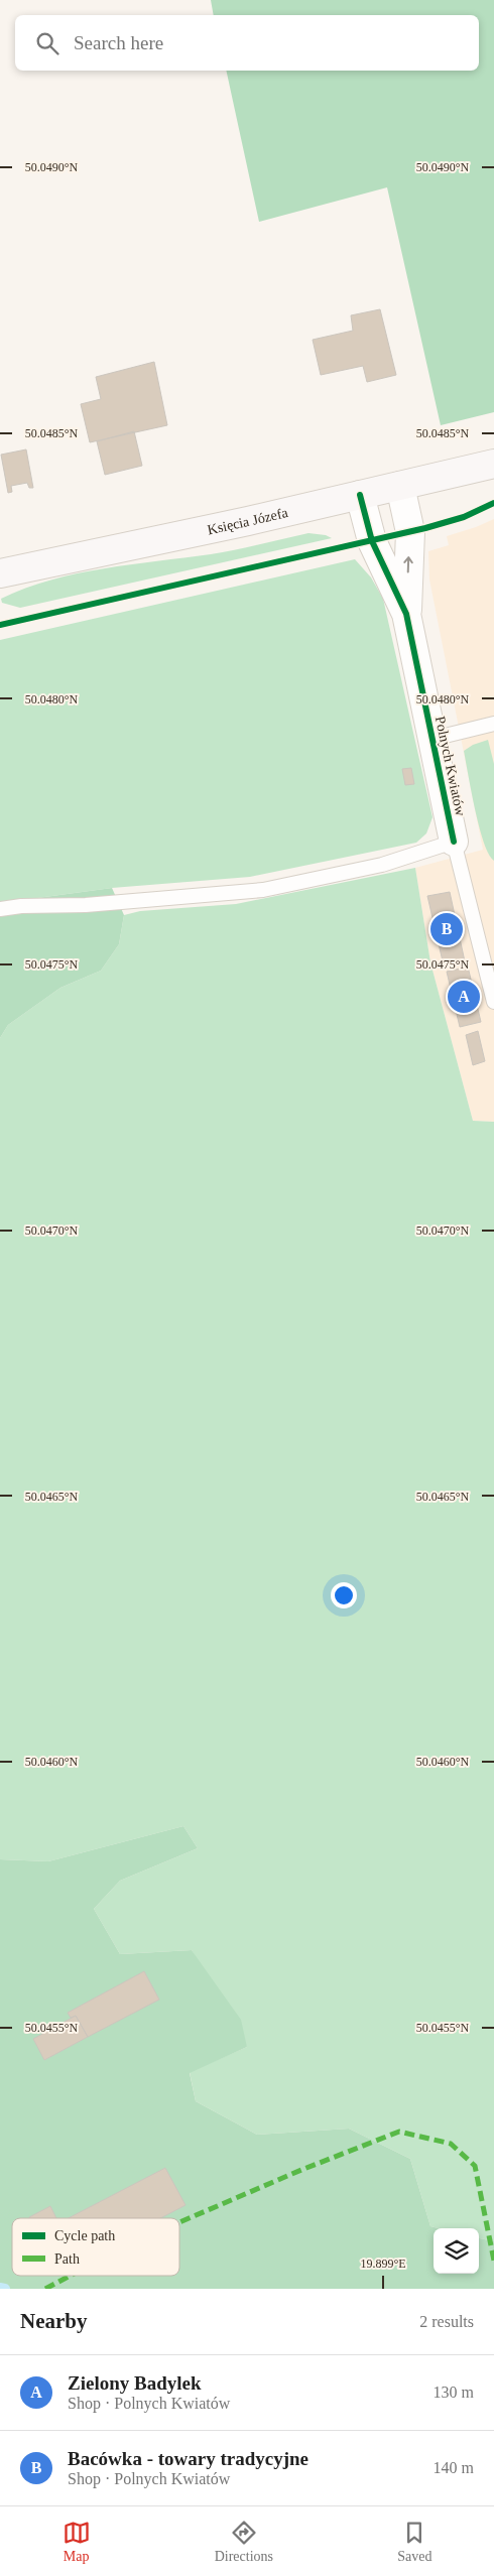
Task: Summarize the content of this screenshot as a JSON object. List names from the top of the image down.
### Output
{
  "streets": {
    "main road": ["Księcia Józefa"],
    "street": ["Polnych Kwiatów"]
  },
  "crossings": [
    ["Księcia Józefa", "Polnych Kwiatów"]
  ],
  "legend": ["Cycle path", "Path"],
  "page": {
    "search": "Search here",
    "pins": ["B", "A"],
    "heading": ["Nearby", "2 results"],
    "list": [
      {
        "mark": "A",
        "name": "Zielony Badylek",
        "note": "Shop · Polnych Kwiatów",
        "value": "130 m"
      },
      {
        "mark": "B",
        "name": "Bacówka - towary tradycyjne",
        "note": "Shop · Polnych Kwiatów",
        "value": "140 m"
      }
    ],
    "nav": ["Map", "Directions", "Saved"]
  },
  "coordinates": [
    "50.0490°N",
    "50.0485°N",
    "50.0480°N",
    "50.0475°N",
    "50.0470°N",
    "50.0465°N",
    "50.0460°N",
    "50.0455°N",
    "19.899°E"
  ]
}
